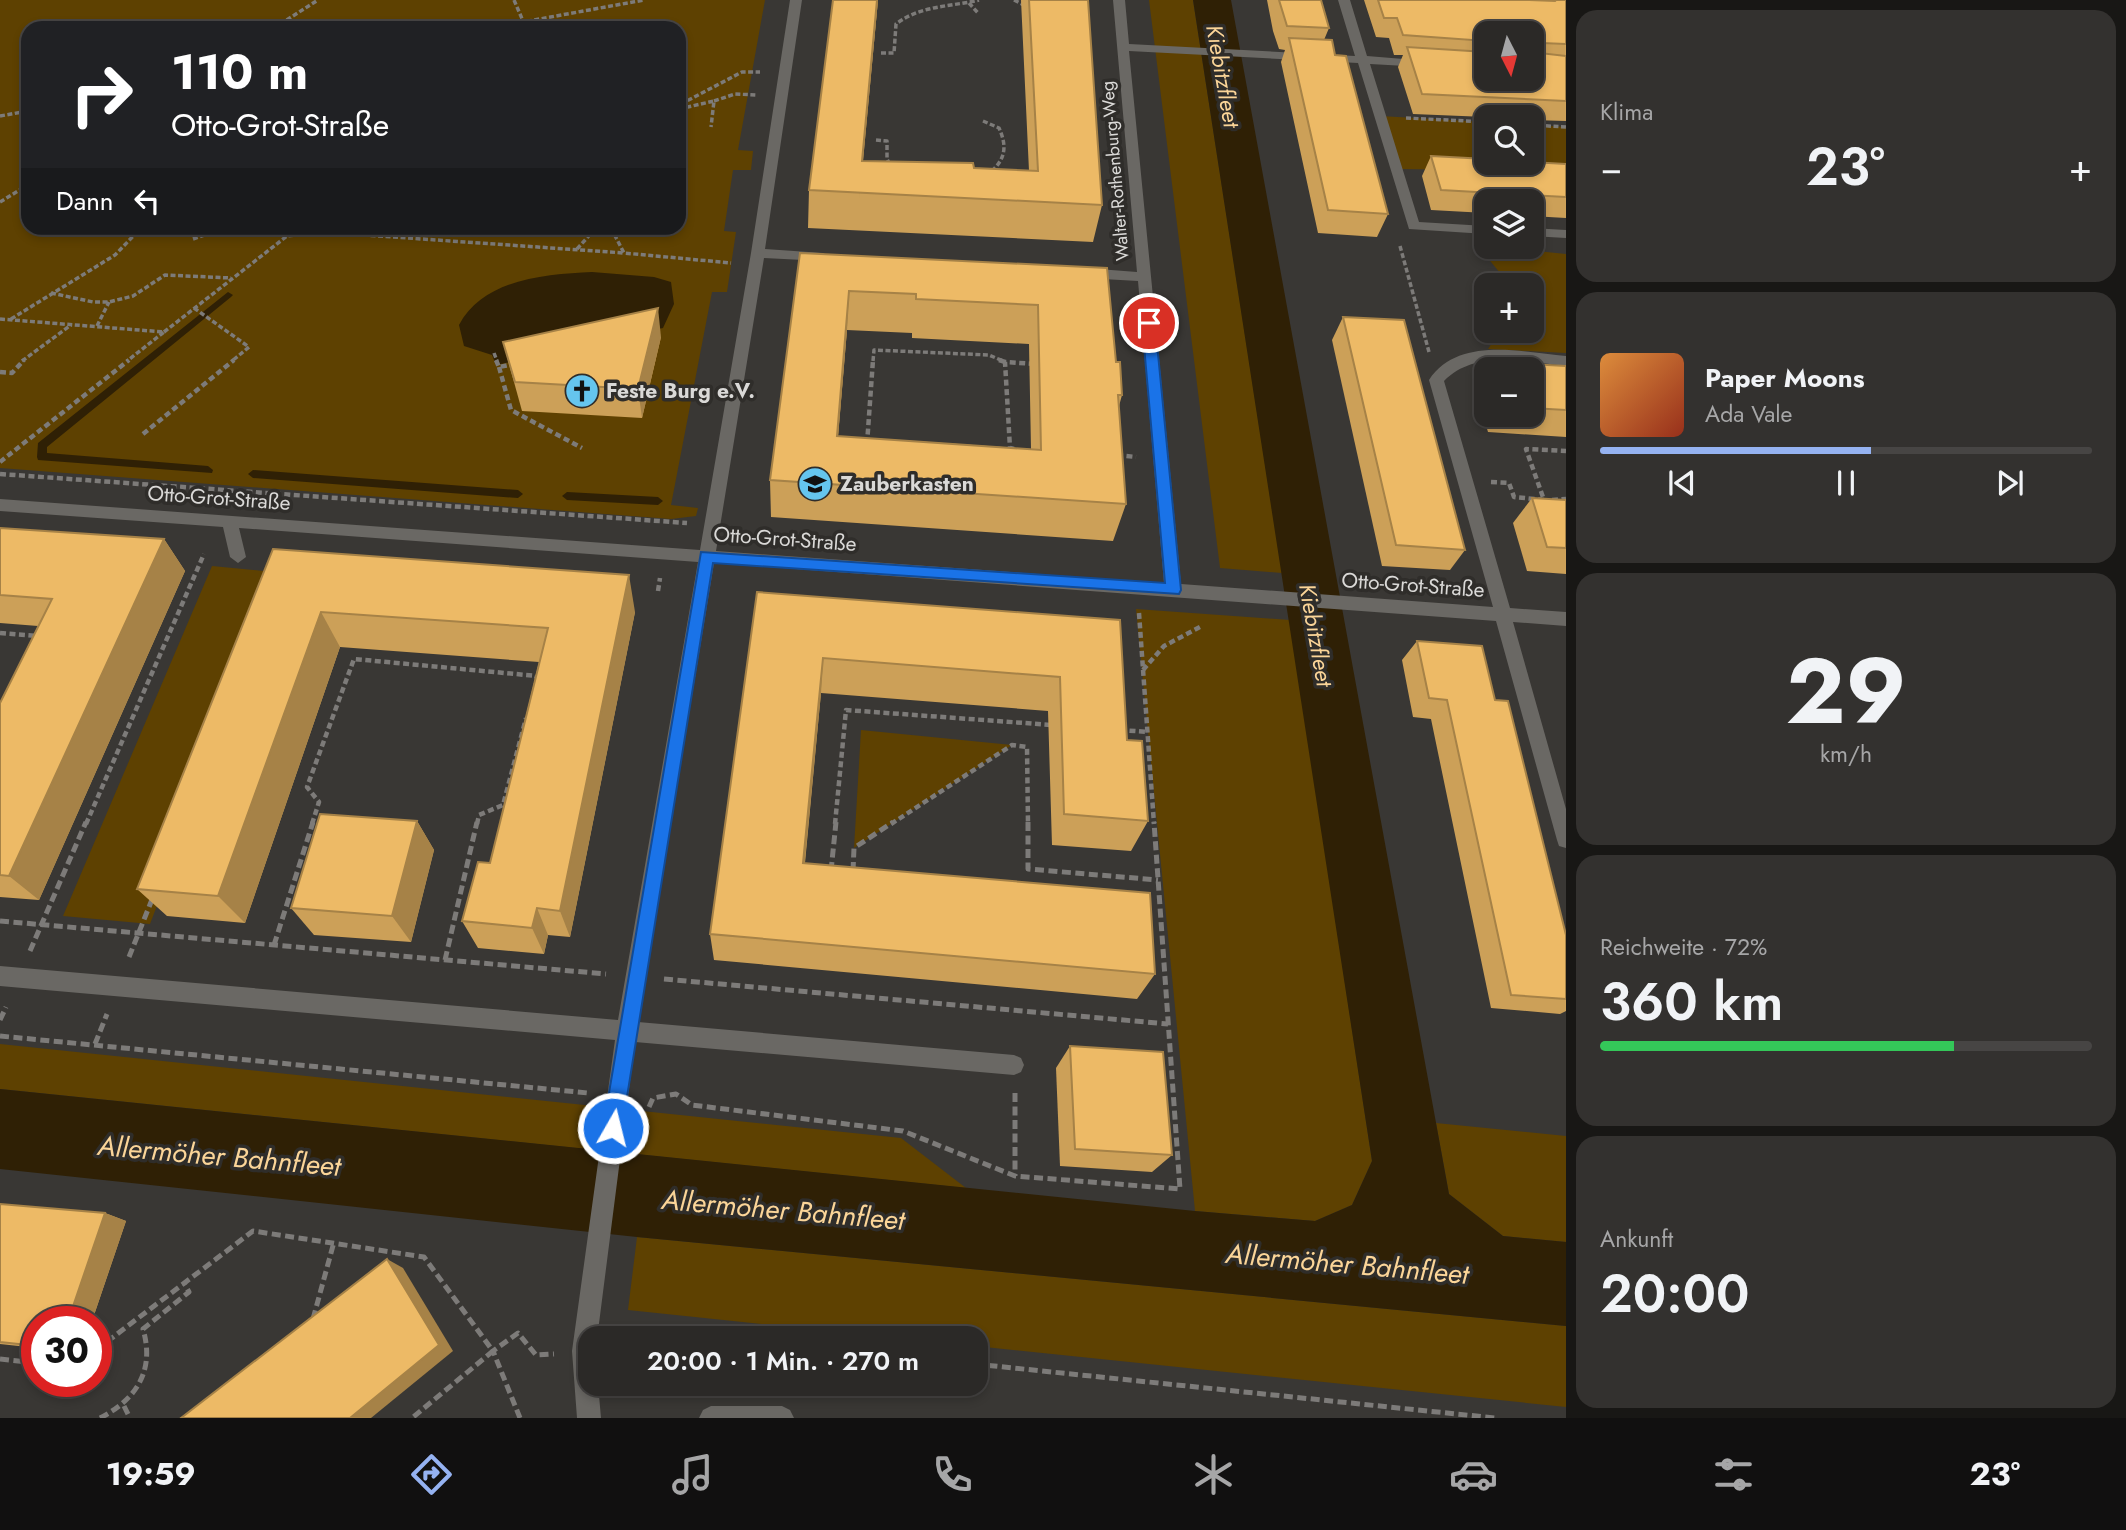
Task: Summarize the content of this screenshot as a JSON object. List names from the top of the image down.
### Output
{
  "streets": {
    "street": ["Walter-Rothenburg-Weg", "Otto-Grot-Straße"]
  },
  "crossings": [
    ["Walter-Rothenburg-Weg", "Otto-Grot-Straße"]
  ],
  "water": ["Kiebitzfleet", "Allermöher Bahnfleet"],
  "places": {
    "church": ["Feste Burg e.V."],
    "school or university": ["Zauberkasten"]
  },
  "north": "bottom",
  "page": {
    "tile": [
      "Klima",
      ["29", "km/h"],
      ["Reichweite · 72%", "360 km"],
      ["Ankunft", "20:00"]
    ],
    "map_buttons": ["+", "−"],
    "turn": ["110 m", "Otto-Grot-Straße"],
    "heat": ["−", "23°", "+"],
    "then": "Dann",
    "song": ["Paper Moons", "Ada Vale"],
    "limit": "30",
    "trip": "20:00 · 1 Min. · 270 m",
    "tabs": ["19:59", "23°"]
  }
}
